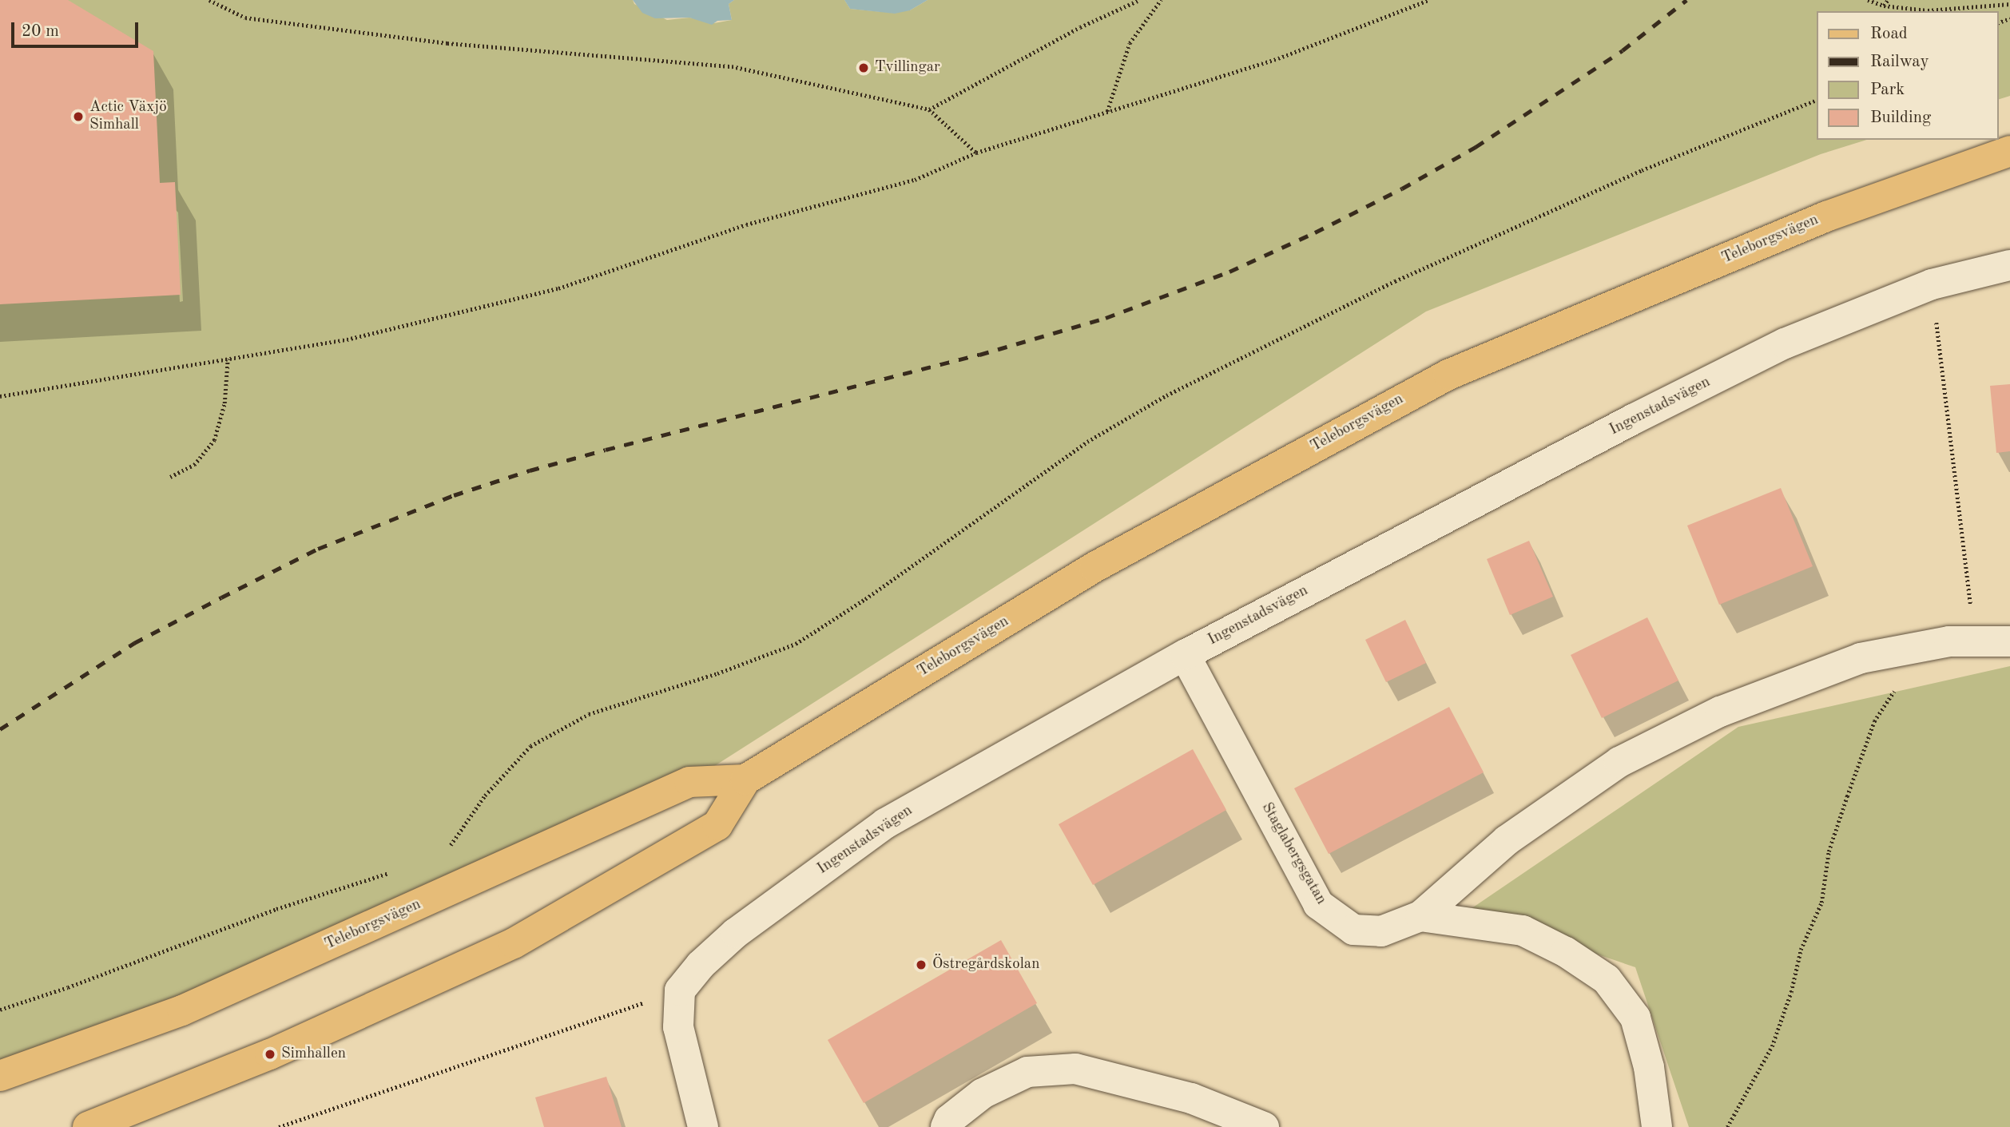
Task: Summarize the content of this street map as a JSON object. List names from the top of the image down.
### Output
{
  "streets": {
    "main road": ["Teleborgsvägen"],
    "street": ["Ingenstadsvägen", "Staglabergsgatan"]
  },
  "crossings": [
    ["Ingenstadsvägen", "Staglabergsgatan"]
  ],
  "places": [
    "Tvillingar",
    "Actic Växjö Simhall",
    "Östregårdskolan",
    "Simhallen"
  ],
  "legend": [
    "Road",
    "Railway",
    "Park",
    "Building"
  ],
  "scale_bar": "20 m"
}
